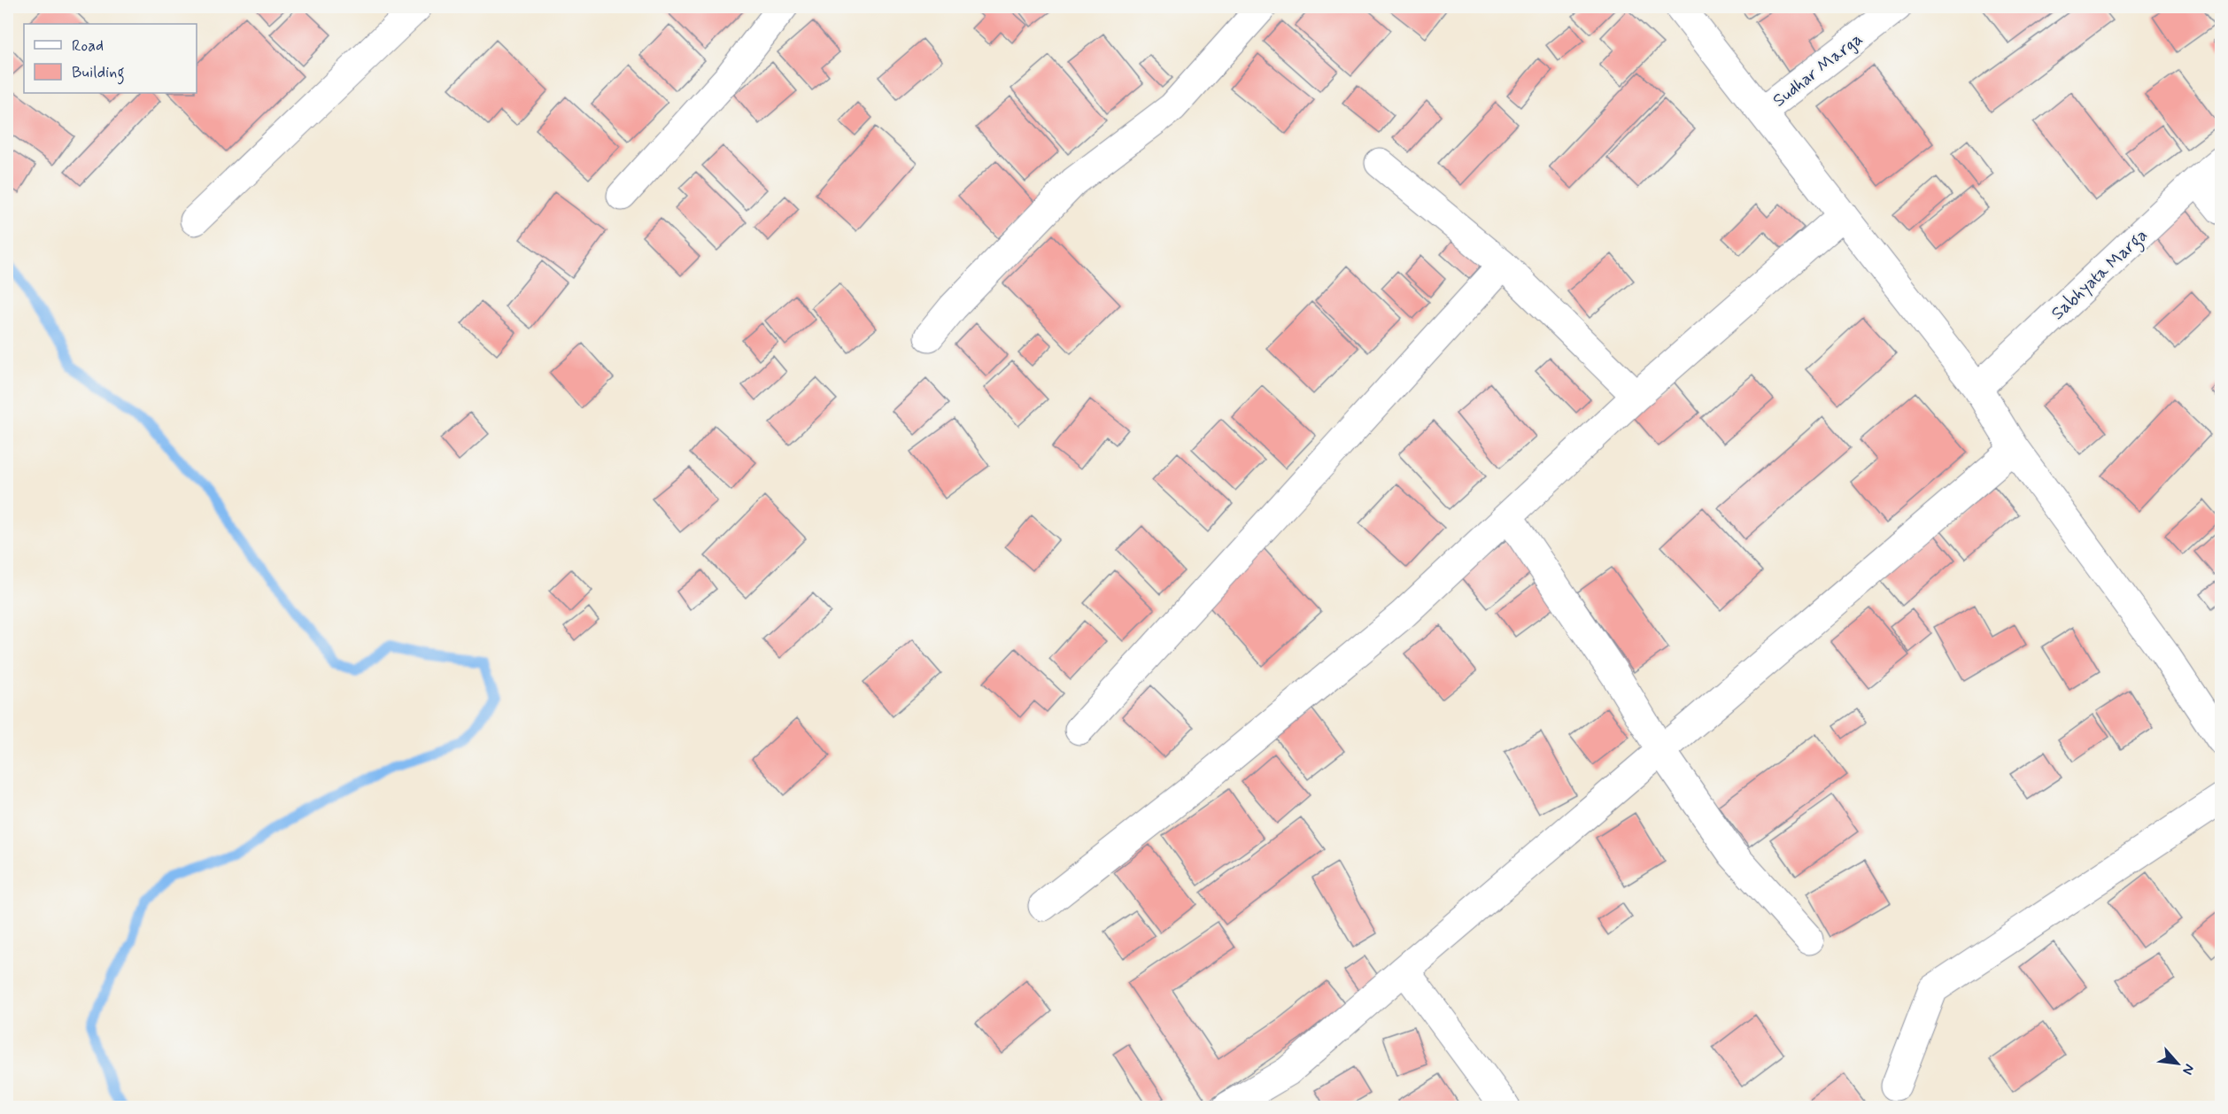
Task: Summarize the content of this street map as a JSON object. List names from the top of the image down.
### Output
{
  "streets": {
    "street": ["Sudhar Marga", "Sabhyata Marga"]
  },
  "legend": ["Road", "Building"],
  "north": "bottom right"
}
